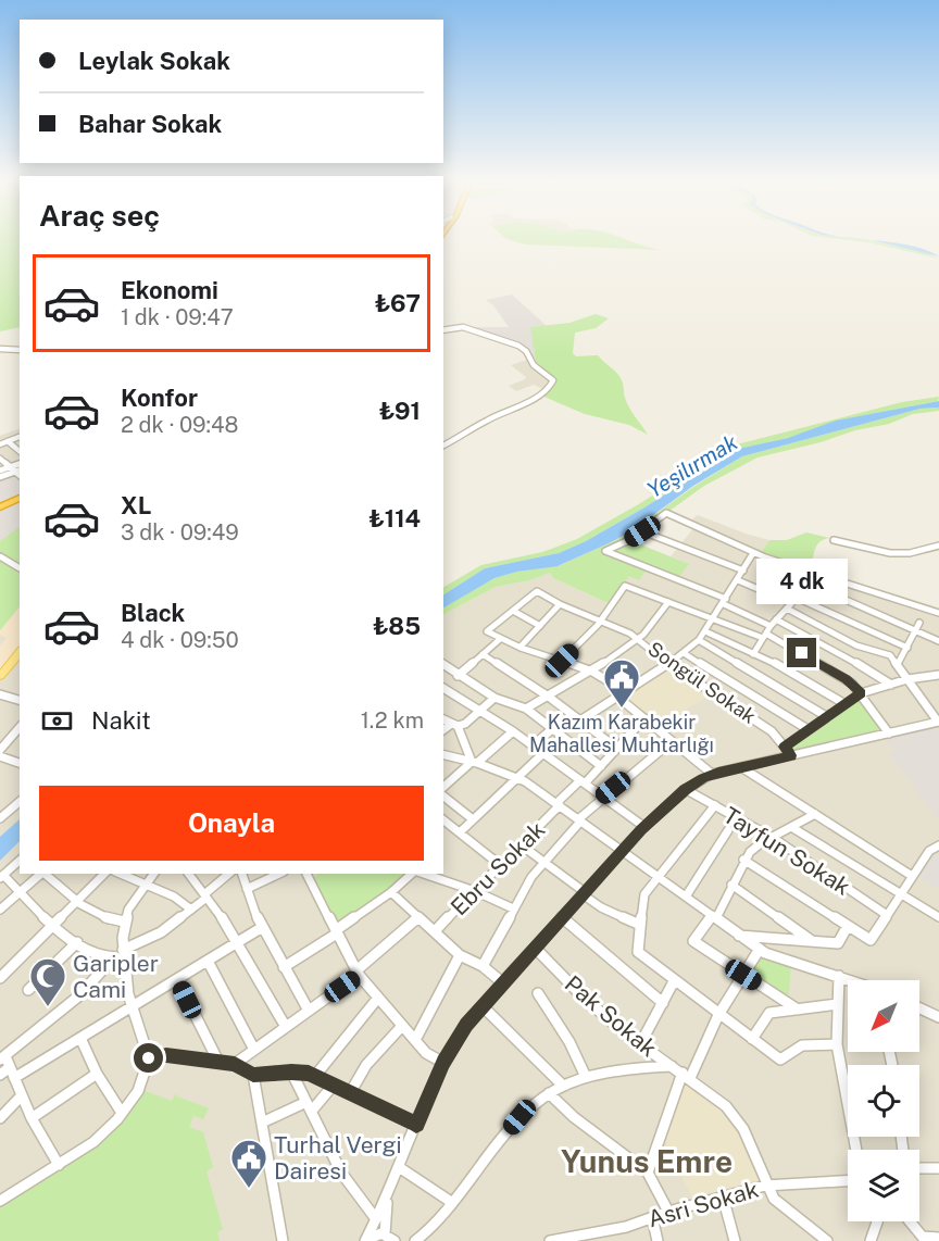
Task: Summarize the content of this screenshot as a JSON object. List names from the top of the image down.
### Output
{
  "streets": {
    "street": [
      "Songül Sokak",
      "Tayfun Sokak",
      "Ebru Sokak",
      "Pak Sokak",
      "Asri Sokak"
    ]
  },
  "crossings": [
    ["Pak Sokak", "Asri Sokak"]
  ],
  "districts": ["Yunus Emre"],
  "water": ["Yeşilırmak"],
  "places": {
    "public building": ["Kazım Karabekir Mahallesi Muhtarlığı", "Turhal Vergi Dairesi"],
    "mosque": ["Garipler Cami"]
  },
  "north": "bottom left",
  "page": {
    "banner": ["Leylak Sokak", "Bahar Sokak"],
    "heading": "Araç seç",
    "list": [
      {
        "name": "Ekonomi",
        "note": "1 dk · 09:47",
        "value": "₺67"
      },
      {
        "name": "Konfor",
        "note": "2 dk · 09:48",
        "value": "₺91"
      },
      {
        "name": "XL",
        "note": "3 dk · 09:49",
        "value": "₺114"
      },
      {
        "name": "Black",
        "note": "4 dk · 09:50",
        "value": "₺85"
      }
    ],
    "bubble": "4 dk",
    "pay": ["Nakit", "1.2 km"],
    "buttons": "Onayla"
  }
}
